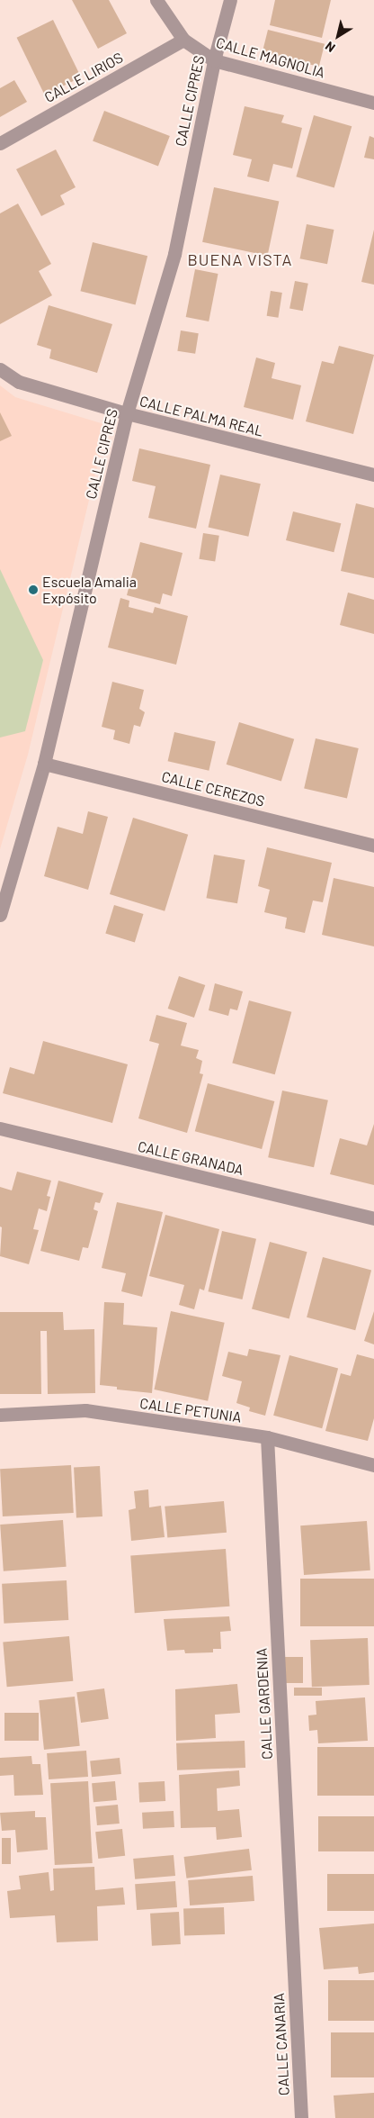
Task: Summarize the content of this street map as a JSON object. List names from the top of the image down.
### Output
{
  "streets": {
    "street": [
      "CALLE MAGNOLIA",
      "CALLE LIRIOS",
      "CALLE CIPRES",
      "CALLE PALMA REAL",
      "CALLE CEREZOS",
      "CALLE GRANADA",
      "CALLE PETUNIA",
      "CALLE GARDENIA",
      "CALLE CANARIA"
    ]
  },
  "crossings": [
    ["CALLE MAGNOLIA", "CALLE LIRIOS"],
    ["CALLE MAGNOLIA", "CALLE CIPRES"],
    ["CALLE CIPRES", "CALLE PALMA REAL"],
    ["CALLE CIPRES", "CALLE CEREZOS"],
    ["CALLE PETUNIA", "CALLE GARDENIA"],
    ["CALLE GARDENIA", "CALLE CANARIA"]
  ],
  "districts": ["BUENA VISTA"],
  "places": ["Escuela Amalia Expósito"],
  "north": "bottom left"
}
